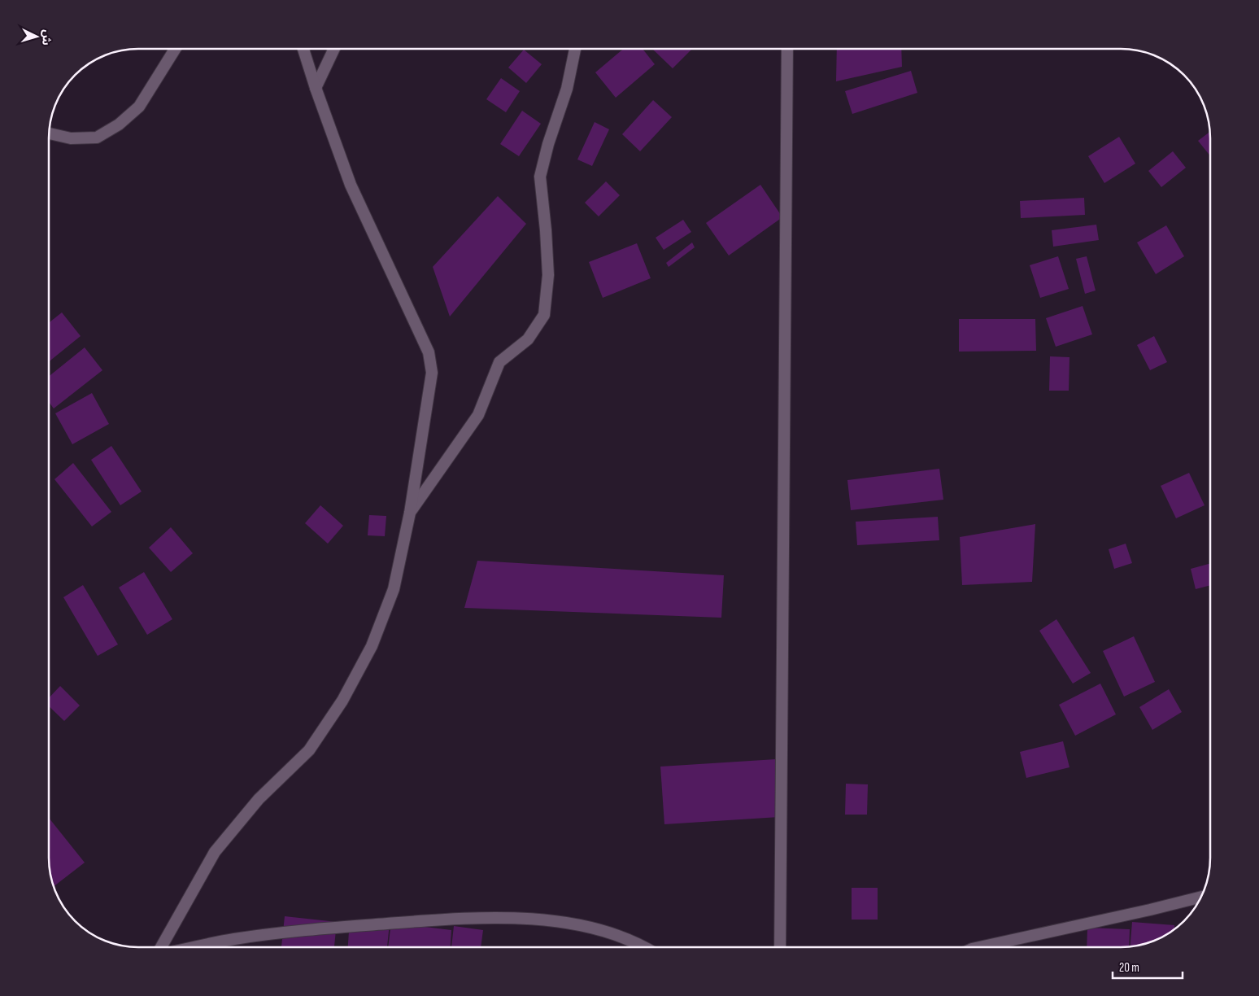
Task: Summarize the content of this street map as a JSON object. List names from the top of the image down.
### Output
{
  "scale_bar": "20 m",
  "north": "right"
}
